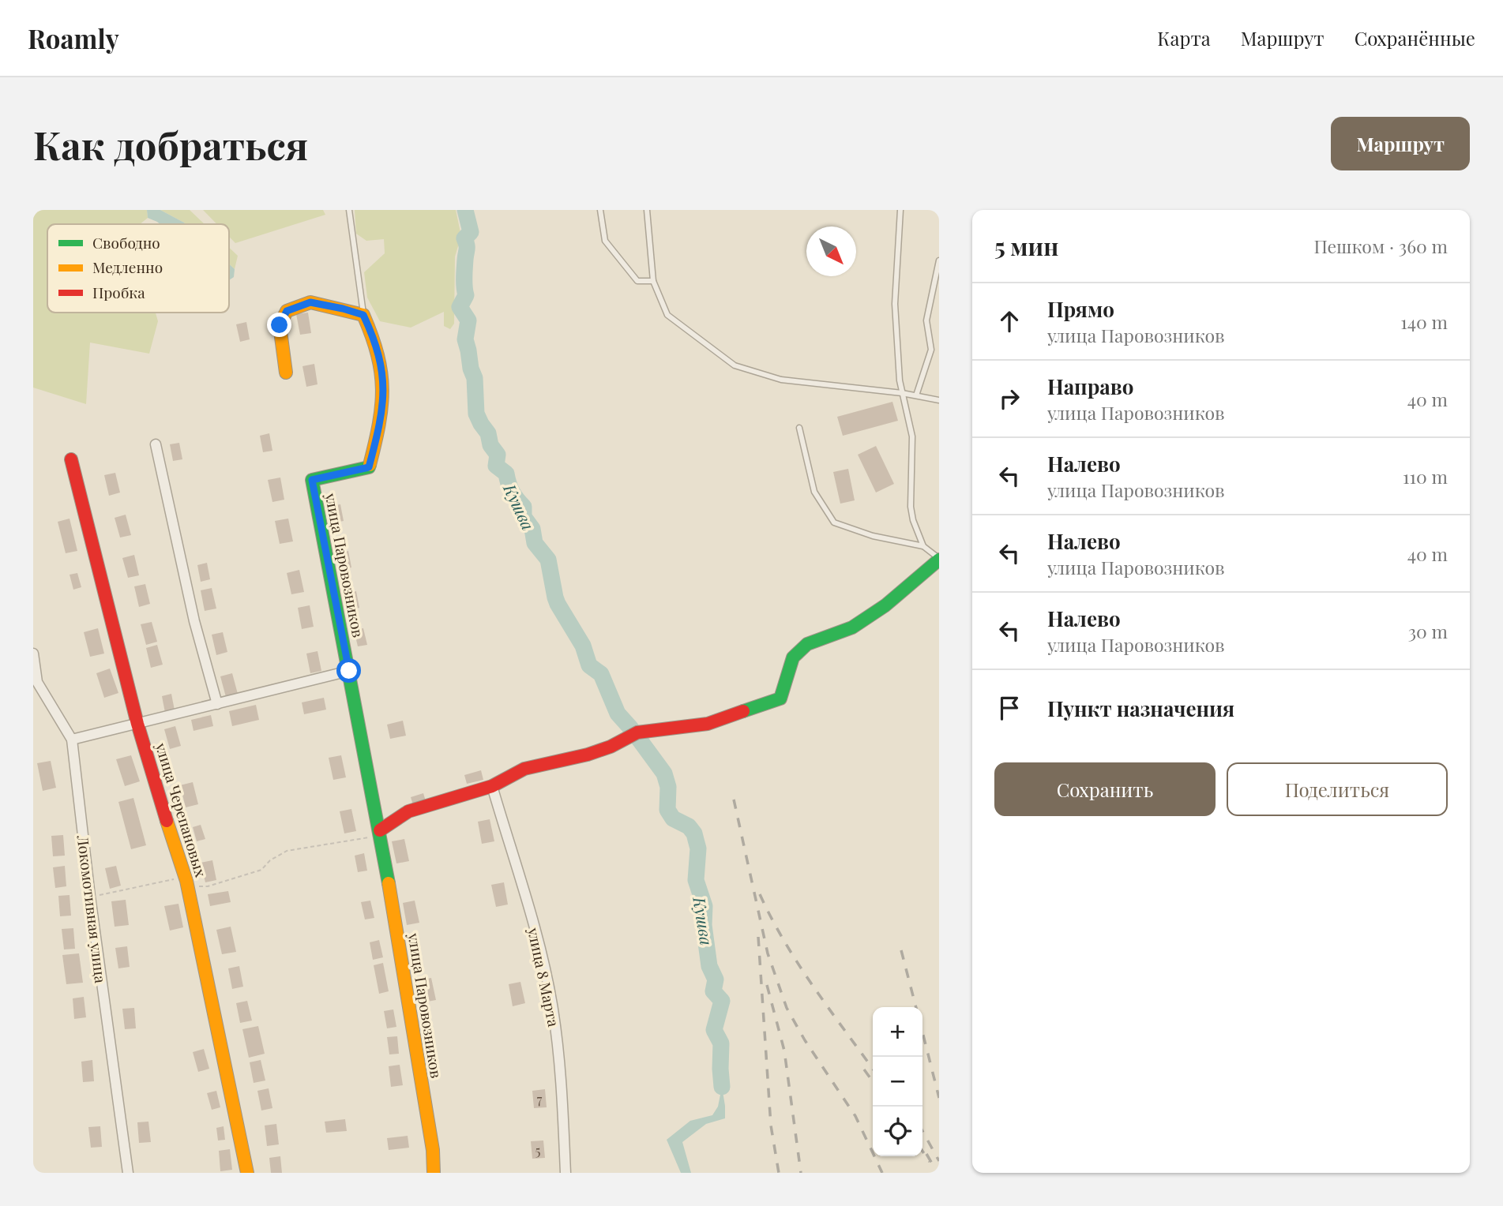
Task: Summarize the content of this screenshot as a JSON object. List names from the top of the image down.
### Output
{
  "streets": {
    "street": [
      "улица Паровозников",
      "улица Черепановых",
      "Локомотивная улица",
      "улица 8 Марта"
    ]
  },
  "water": ["Кушва"],
  "house_numbers": ["7", "5"],
  "legend": ["Свободно", "Медленно", "Пробка"],
  "north": "bottom right",
  "page": {
    "header": "Roamly",
    "nav": ["Карта", "Маршрут", "Сохранённые"],
    "buttons": [
      "Маршрут",
      ["Сохранить", "Поделиться"]
    ],
    "title": "Как добраться",
    "heading": ["5 мин", "Пешком · 360 m"],
    "list": [
      ["Прямо", "улица Паровозников", "140 m"],
      ["Направо", "улица Паровозников", "40 m"],
      ["Налево", "улица Паровозников", "110 m"],
      ["Налево", "улица Паровозников", "40 m"],
      ["Налево", "улица Паровозников", "30 m"],
      "Пункт назначения"
    ],
    "map_buttons": ["+", "−"]
  }
}
